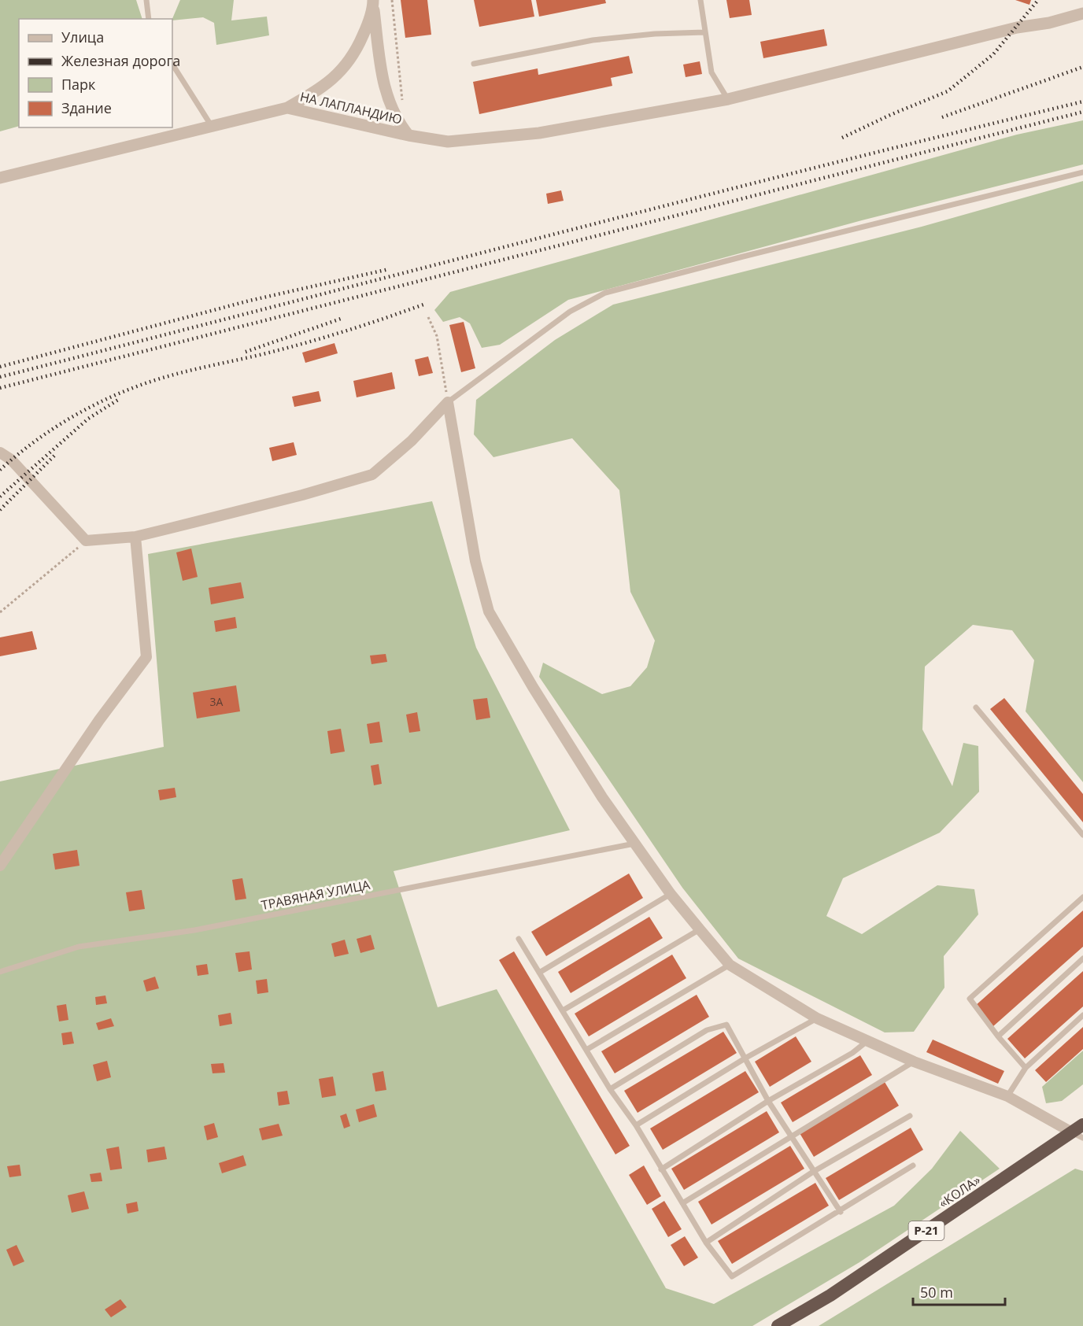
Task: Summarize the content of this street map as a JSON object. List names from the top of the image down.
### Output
{
  "streets": {
    "highway": ["«КОЛА»", "Р-21"],
    "street": ["НА ЛАПЛАНДИЮ"],
    "lane": ["ТРАВЯНАЯ УЛИЦА"]
  },
  "house_numbers": ["3А"],
  "legend": [
    "Улица",
    "Железная дорога",
    "Парк",
    "Здание"
  ],
  "scale_bar": "50 m"
}
